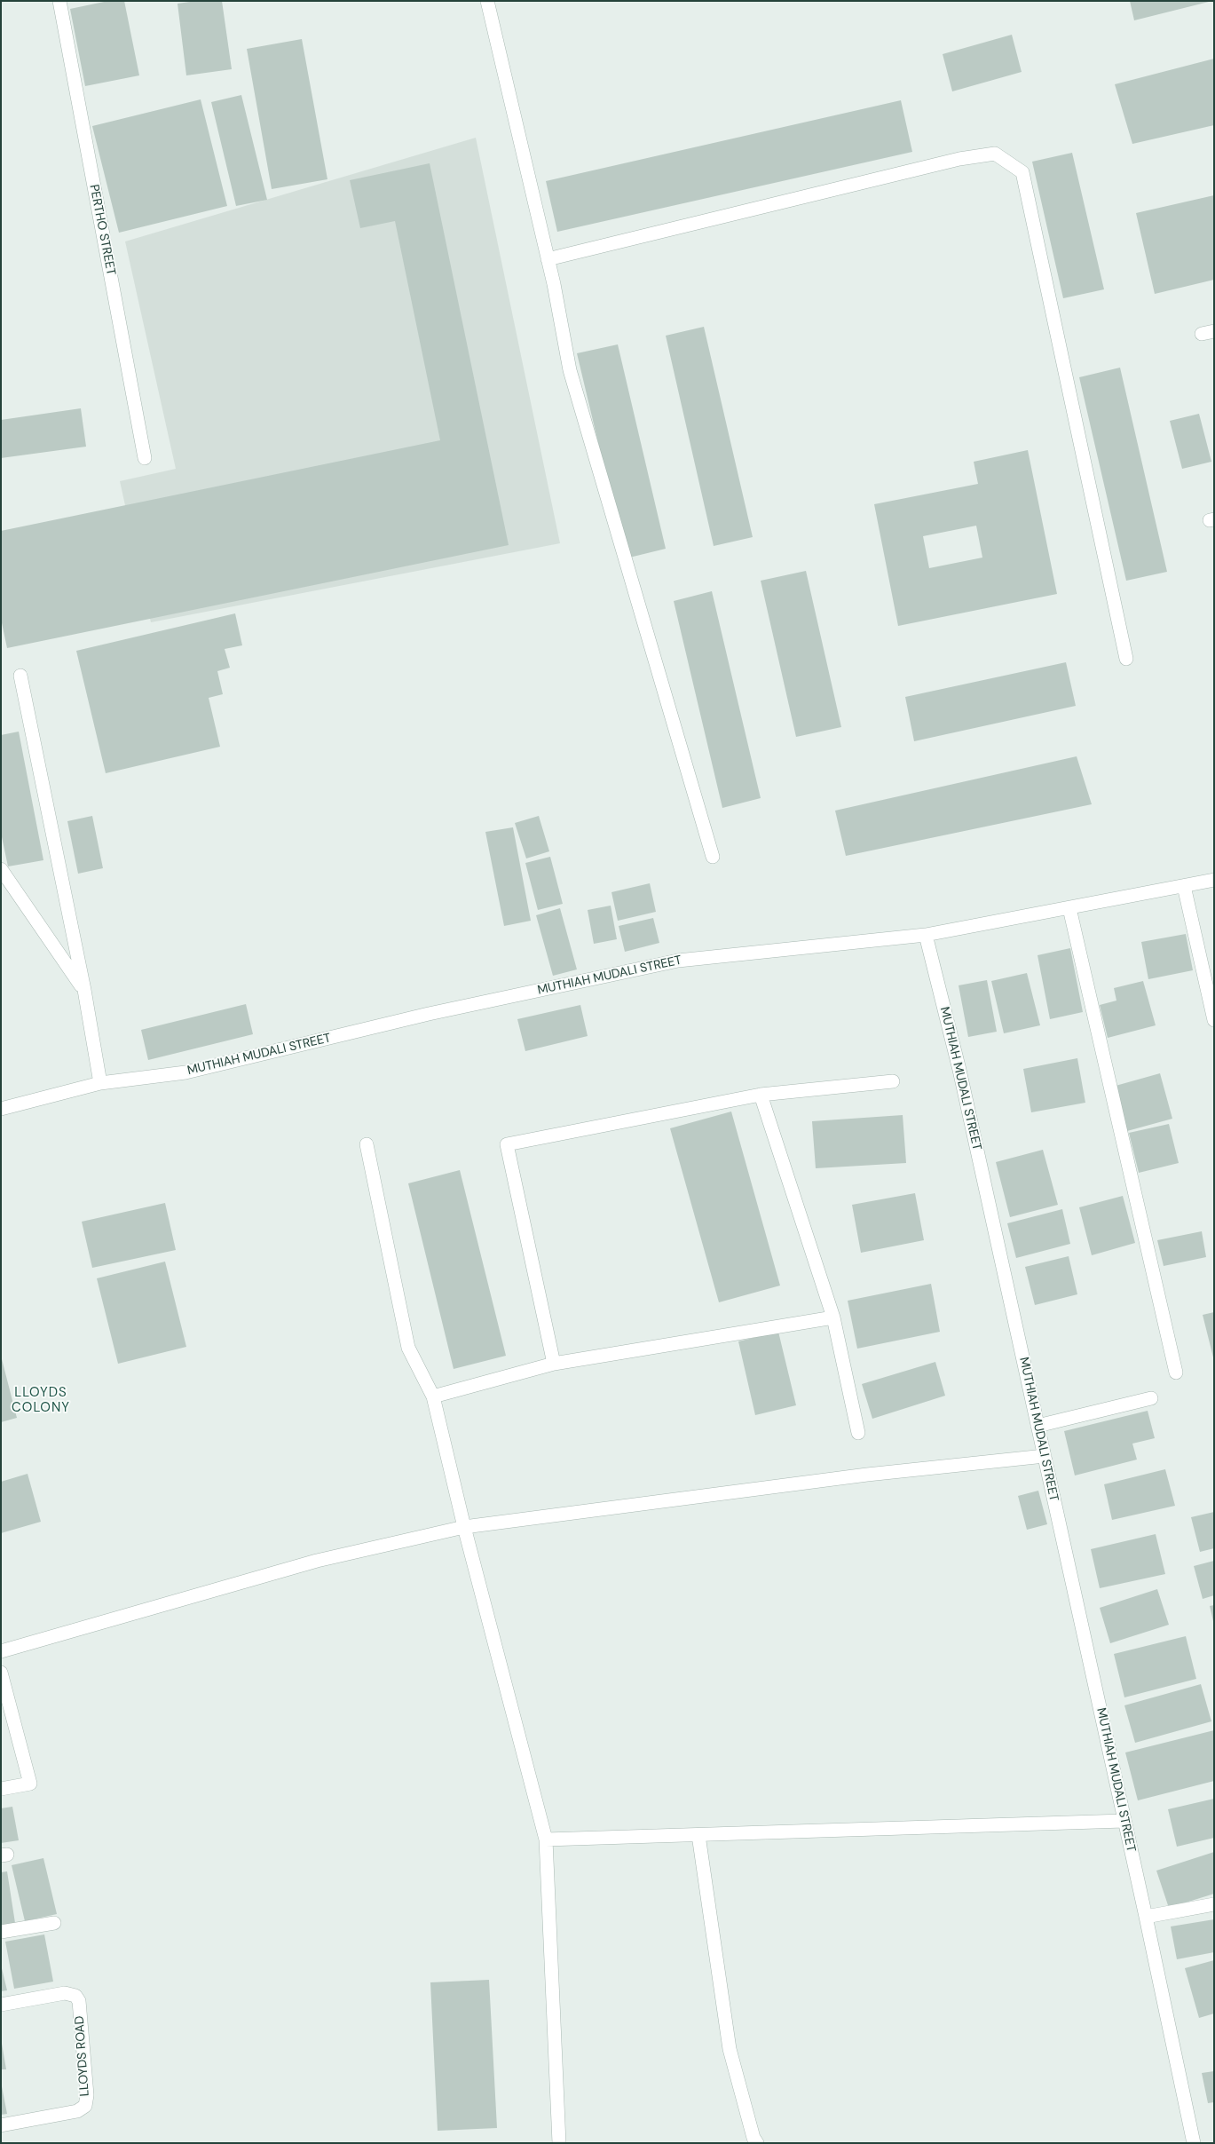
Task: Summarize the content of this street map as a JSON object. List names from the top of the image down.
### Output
{
  "streets": {
    "street": ["PERTHO STREET", "MUTHIAH MUDALI STREET", "LLOYDS ROAD"]
  },
  "districts": ["LLOYDS COLONY"]
}
